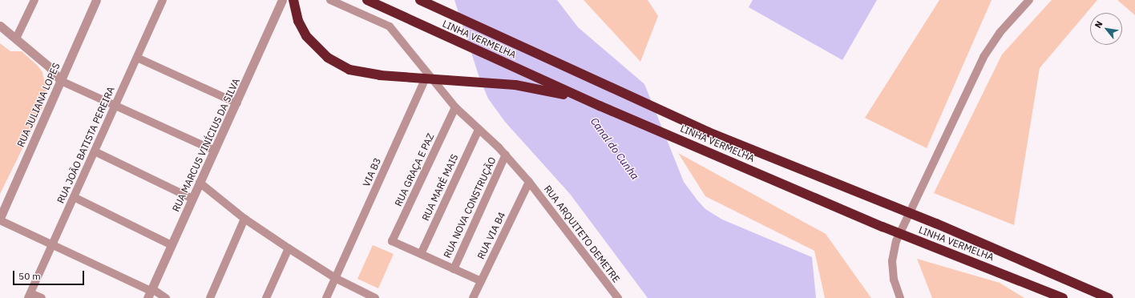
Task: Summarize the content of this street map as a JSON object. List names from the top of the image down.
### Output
{
  "streets": {
    "highway": ["LINHA VERMELHA"],
    "street": [
      "RUA JULIANA LOPES",
      "RUA JOÃO BATISTA PEREIRA",
      "RUA MARCUS VINÍCIUS DA SILVA",
      "RUA GRAÇA E PAZ",
      "VIA B3",
      "RUA MARÉ MAIS",
      "RUA NOVA CONSTRUÇÃO",
      "RUA ARQUITETO DEMETRE",
      "RUA VIA B4"
    ]
  },
  "crossings": [
    ["RUA GRAÇA E PAZ", "RUA MARÉ MAIS"],
    ["RUA GRAÇA E PAZ", "RUA ARQUITETO DEMETRE"],
    ["VIA B3", "RUA ARQUITETO DEMETRE"],
    ["RUA MARÉ MAIS", "RUA ARQUITETO DEMETRE"],
    ["RUA NOVA CONSTRUÇÃO", "RUA ARQUITETO DEMETRE"],
    ["RUA ARQUITETO DEMETRE", "RUA VIA B4"]
  ],
  "water": ["Canal do Cunha"],
  "scale_bar": "50 m",
  "north": "top left"
}
